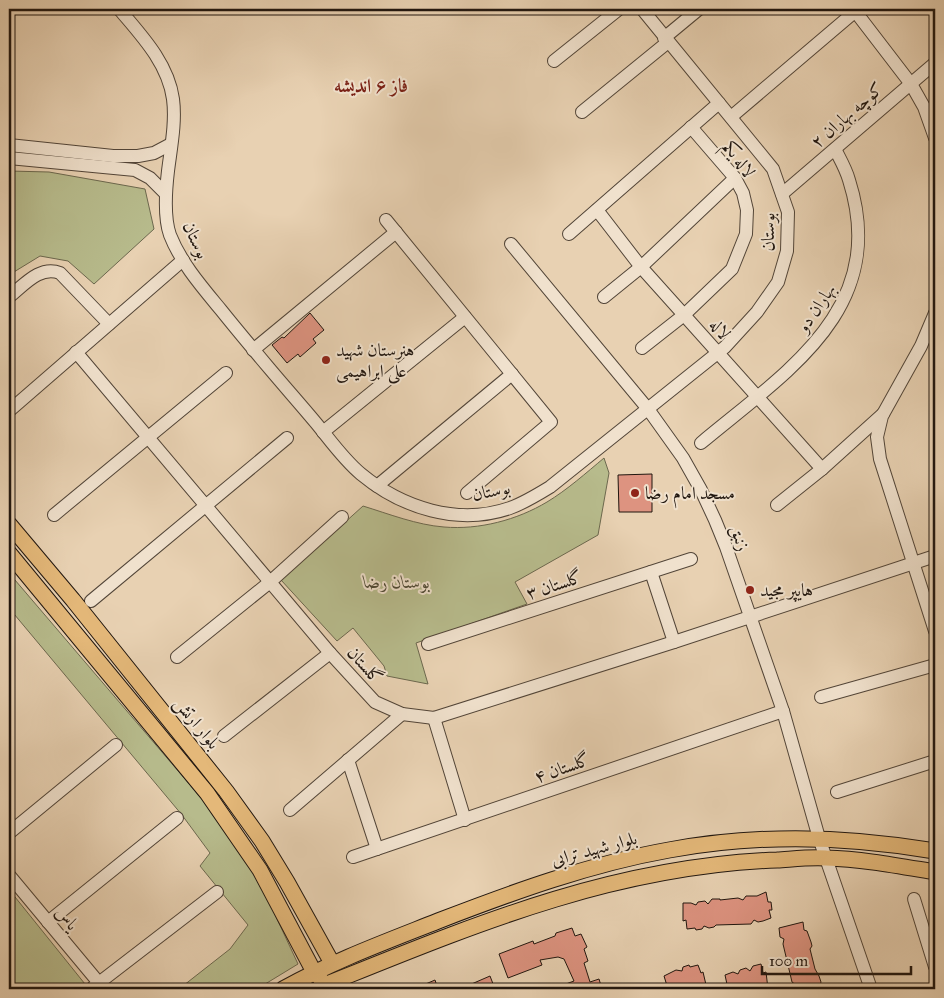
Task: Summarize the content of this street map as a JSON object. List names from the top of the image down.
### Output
{
  "streets": {
    "main road": ["بلوار ارتش", "بلوار شهید ترابی"],
    "street": [
      "کوچه بهاران ۲",
      "لاله یکم",
      "بوستان",
      "بهاران دو",
      "لاله",
      "زنبق",
      "گلستان ۳",
      "گلستان",
      "گلستان ۴",
      "یاس"
    ]
  },
  "crossings": [
    ["کوچه بهاران ۲", "بوستان"],
    ["کوچه بهاران ۲", "بهاران دو"],
    ["لاله یکم", "لاله"],
    ["بوستان", "لاله"],
    ["بوستان", "زنبق"],
    ["بهاران دو", "لاله"],
    ["زنبق", "گلستان"],
    ["زنبق", "گلستان ۴"],
    ["زنبق", "بلوار شهید ترابی"],
    ["بلوار ارتش", "بلوار شهید ترابی"]
  ],
  "districts": ["فاز ۶ اندیشه"],
  "parks": ["بوستان رضا"],
  "places": ["هنرستان شهید علی ابراهیمی", "مسجد امام رضا", "هایپر مجید"],
  "scale_bar": "100 m"
}
